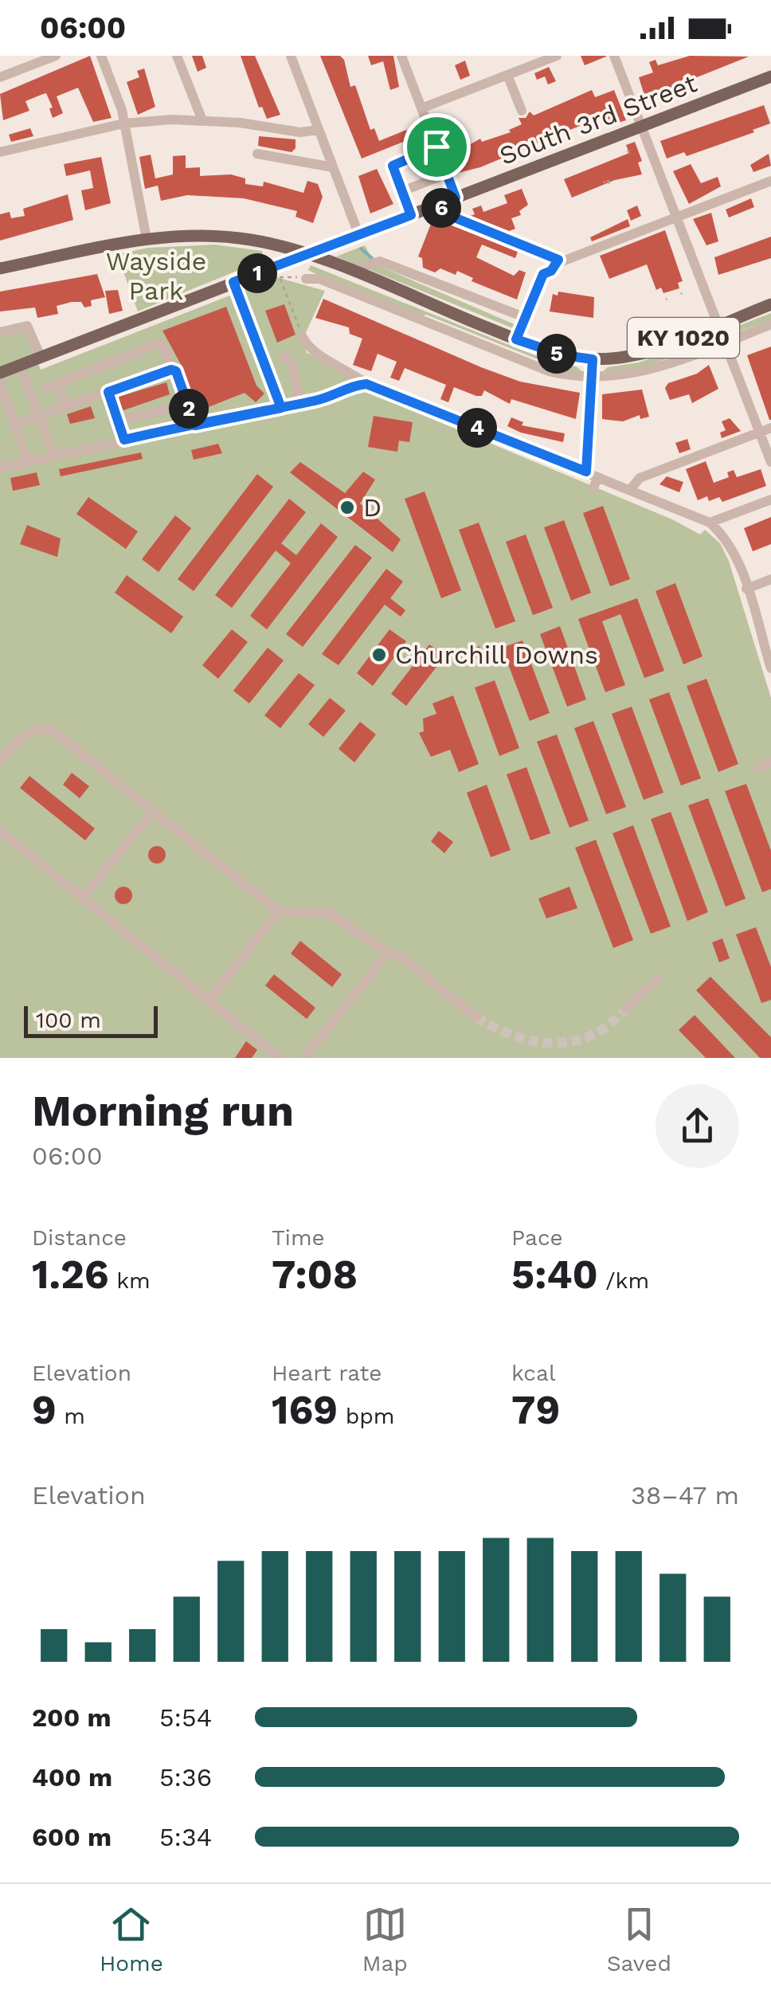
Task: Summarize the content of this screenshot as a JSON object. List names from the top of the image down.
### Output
{
  "streets": {
    "main road": ["South 3rd Street", "KY 1020"]
  },
  "crossings": [
    ["South 3rd Street", "KY 1020"]
  ],
  "parks": ["Wayside Park"],
  "places": ["D", "Churchill Downs"],
  "scale_bar": "100 m",
  "page": {
    "status": "06:00",
    "pins": [
      "6",
      "1",
      "5",
      "2",
      "4"
    ],
    "scale": "100 m",
    "heading": ["Morning run", "06:00"],
    "stats": [
      ["Distance", "1.26 km"],
      ["Time", "7:08"],
      ["Pace", "5:40 /km"],
      ["Elevation", "9 m"],
      ["Heart rate", "169 bpm"],
      ["kcal", "79"]
    ],
    "chart": ["Elevation", "38–47 m"],
    "list": [
      {
        "name": "200 m",
        "note": "5:54"
      },
      {
        "name": "400 m",
        "note": "5:36"
      },
      {
        "name": "600 m",
        "note": "5:34"
      }
    ],
    "tabs": ["Home", "Map", "Saved"]
  }
}
